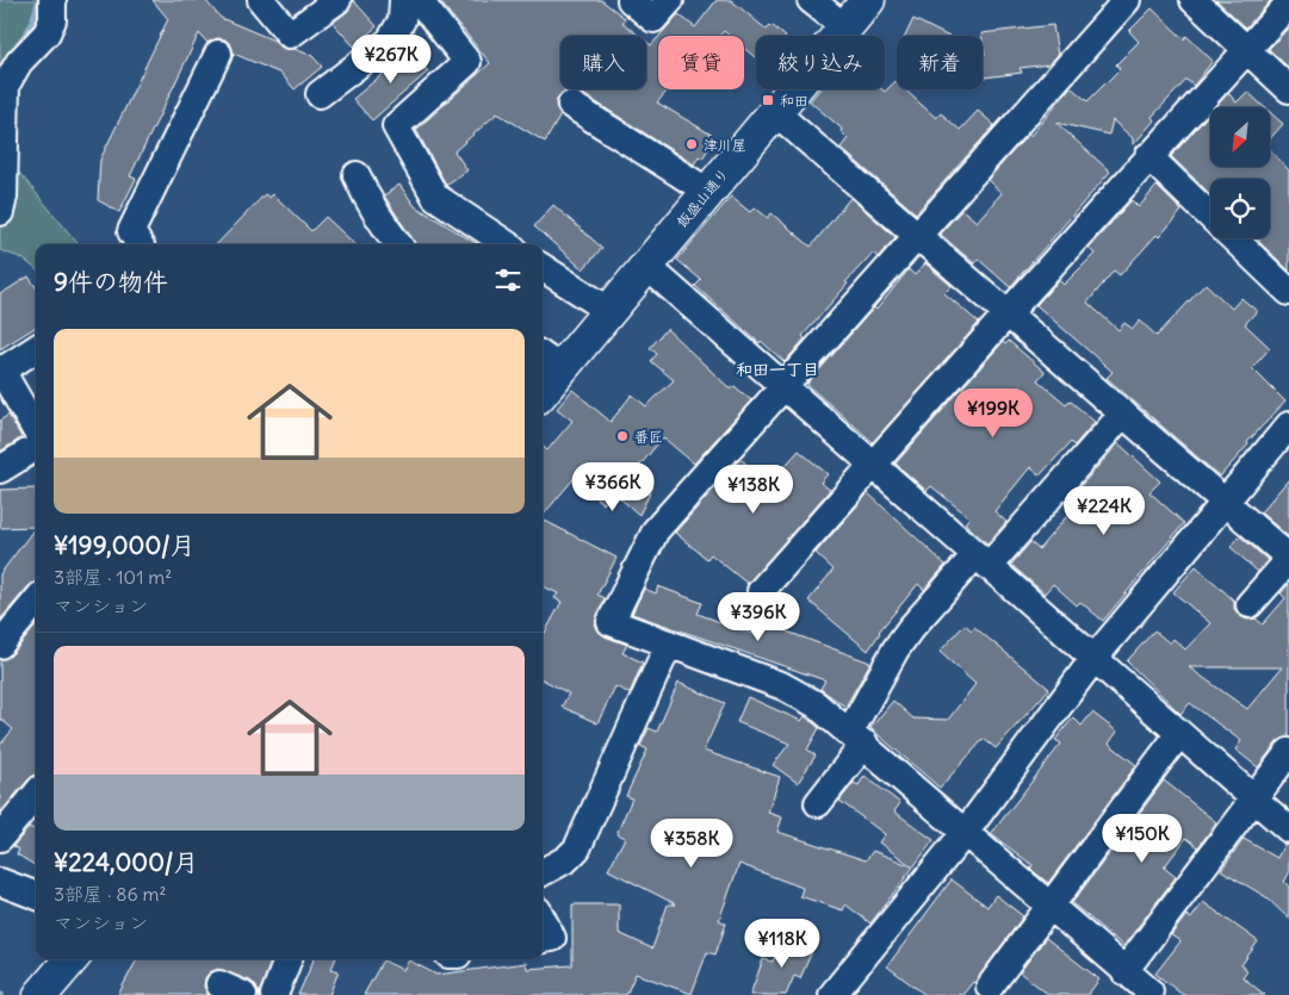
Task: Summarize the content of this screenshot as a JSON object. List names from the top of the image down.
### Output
{
  "streets": {
    "street": ["飯盛山通り"]
  },
  "districts": ["和田一丁目"],
  "places": {
    "transit": ["和田"],
    "other": ["津川屋", "番匠"]
  },
  "north": "bottom left",
  "page": {
    "price": [
      "¥267K",
      "¥199K",
      "¥366K",
      "¥138K",
      "¥224K",
      "¥396K",
      "¥150K",
      "¥358K",
      "¥118K"
    ],
    "chip": [
      "購入",
      "賃貸",
      "絞り込み",
      "新着"
    ],
    "heading": "9件の物件",
    "list": [
      {
        "name": "¥199,000/月",
        "note": "3部屋 · 101 m² · マンション"
      },
      {
        "name": "¥224,000/月",
        "note": "3部屋 · 86 m² · マンション"
      }
    ]
  }
}
